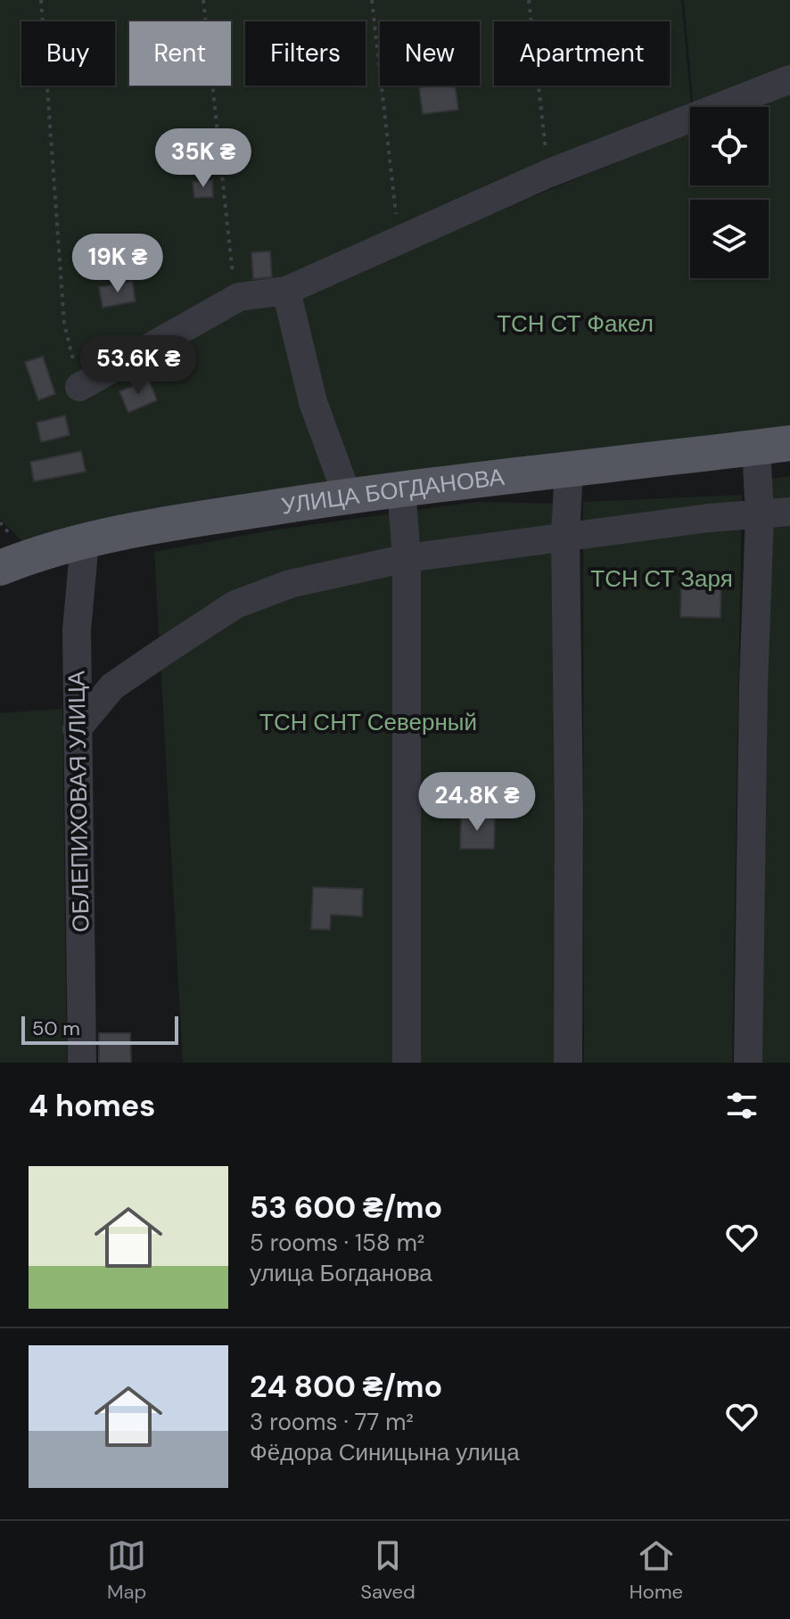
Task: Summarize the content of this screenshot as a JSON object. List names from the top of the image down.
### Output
{
  "streets": {
    "main road": ["УЛИЦА БОГДАНОВА"],
    "street": ["ОБЛЕПИХОВАЯ УЛИЦА"]
  },
  "crossings": [
    ["УЛИЦА БОГДАНОВА", "ОБЛЕПИХОВАЯ УЛИЦА"]
  ],
  "parks": ["ТСН СТ Факел", "ТСН СТ Заря", "ТСН СНТ Северный"],
  "scale_bar": "50 m",
  "page": {
    "chip": [
      "Buy",
      "Rent",
      "Filters",
      "New",
      "Apartment"
    ],
    "price": [
      "35K ₴",
      "19K ₴",
      "53.6K ₴",
      "24.8K ₴"
    ],
    "scale": "50 m",
    "heading": "4 homes",
    "list": [
      {
        "name": "53 600 ₴/mo",
        "note": "5 rooms · 158 m² · улица Богданова"
      },
      {
        "name": "24 800 ₴/mo",
        "note": "3 rooms · 77 m² · Фёдора Синицына улица"
      }
    ],
    "tabs": ["Map", "Saved", "Home"]
  }
}
